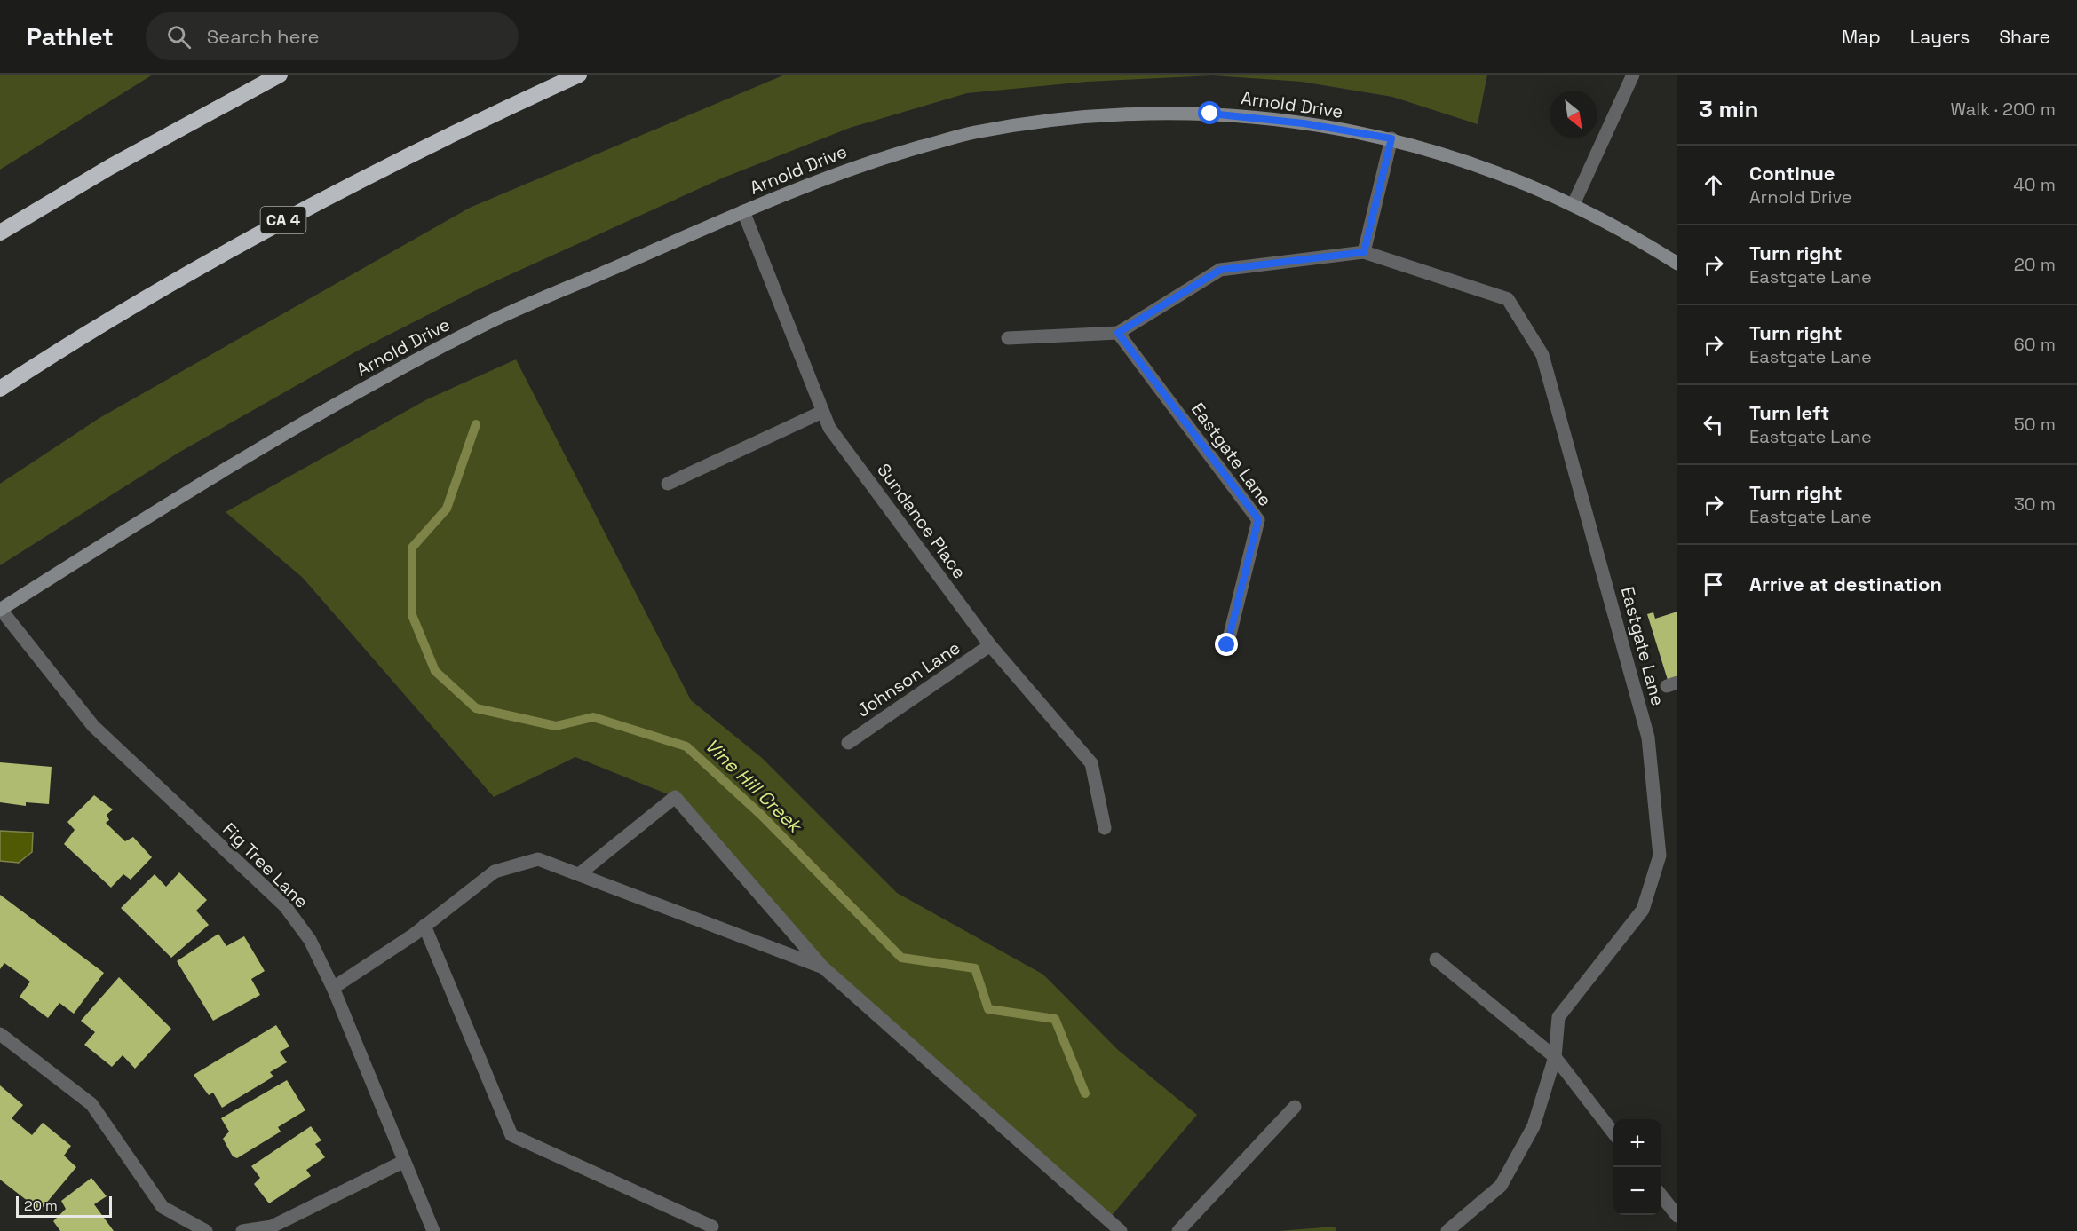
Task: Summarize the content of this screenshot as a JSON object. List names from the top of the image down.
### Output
{
  "streets": {
    "highway": ["CA 4"],
    "street": [
      "Arnold Drive",
      "Eastgate Lane",
      "Sundance Place",
      "Johnson Lane",
      "Fig Tree Lane"
    ]
  },
  "crossings": [
    ["Arnold Drive", "Sundance Place"],
    ["Arnold Drive", "Fig Tree Lane"],
    ["Sundance Place", "Johnson Lane"]
  ],
  "water": ["Vine Hill Creek"],
  "scale_bar": "20 m",
  "north": "bottom right",
  "page": {
    "header": "Pathlet",
    "search": "Search here",
    "nav": ["Map", "Layers", "Share"],
    "heading": ["3 min", "Walk · 200 m"],
    "list": [
      ["Continue", "Arnold Drive", "40 m"],
      ["Turn right", "Eastgate Lane", "20 m"],
      ["Turn right", "Eastgate Lane", "60 m"],
      ["Turn left", "Eastgate Lane", "50 m"],
      ["Turn right", "Eastgate Lane", "30 m"],
      "Arrive at destination"
    ],
    "map_buttons": ["+", "−"],
    "scale": "20 m"
  }
}
